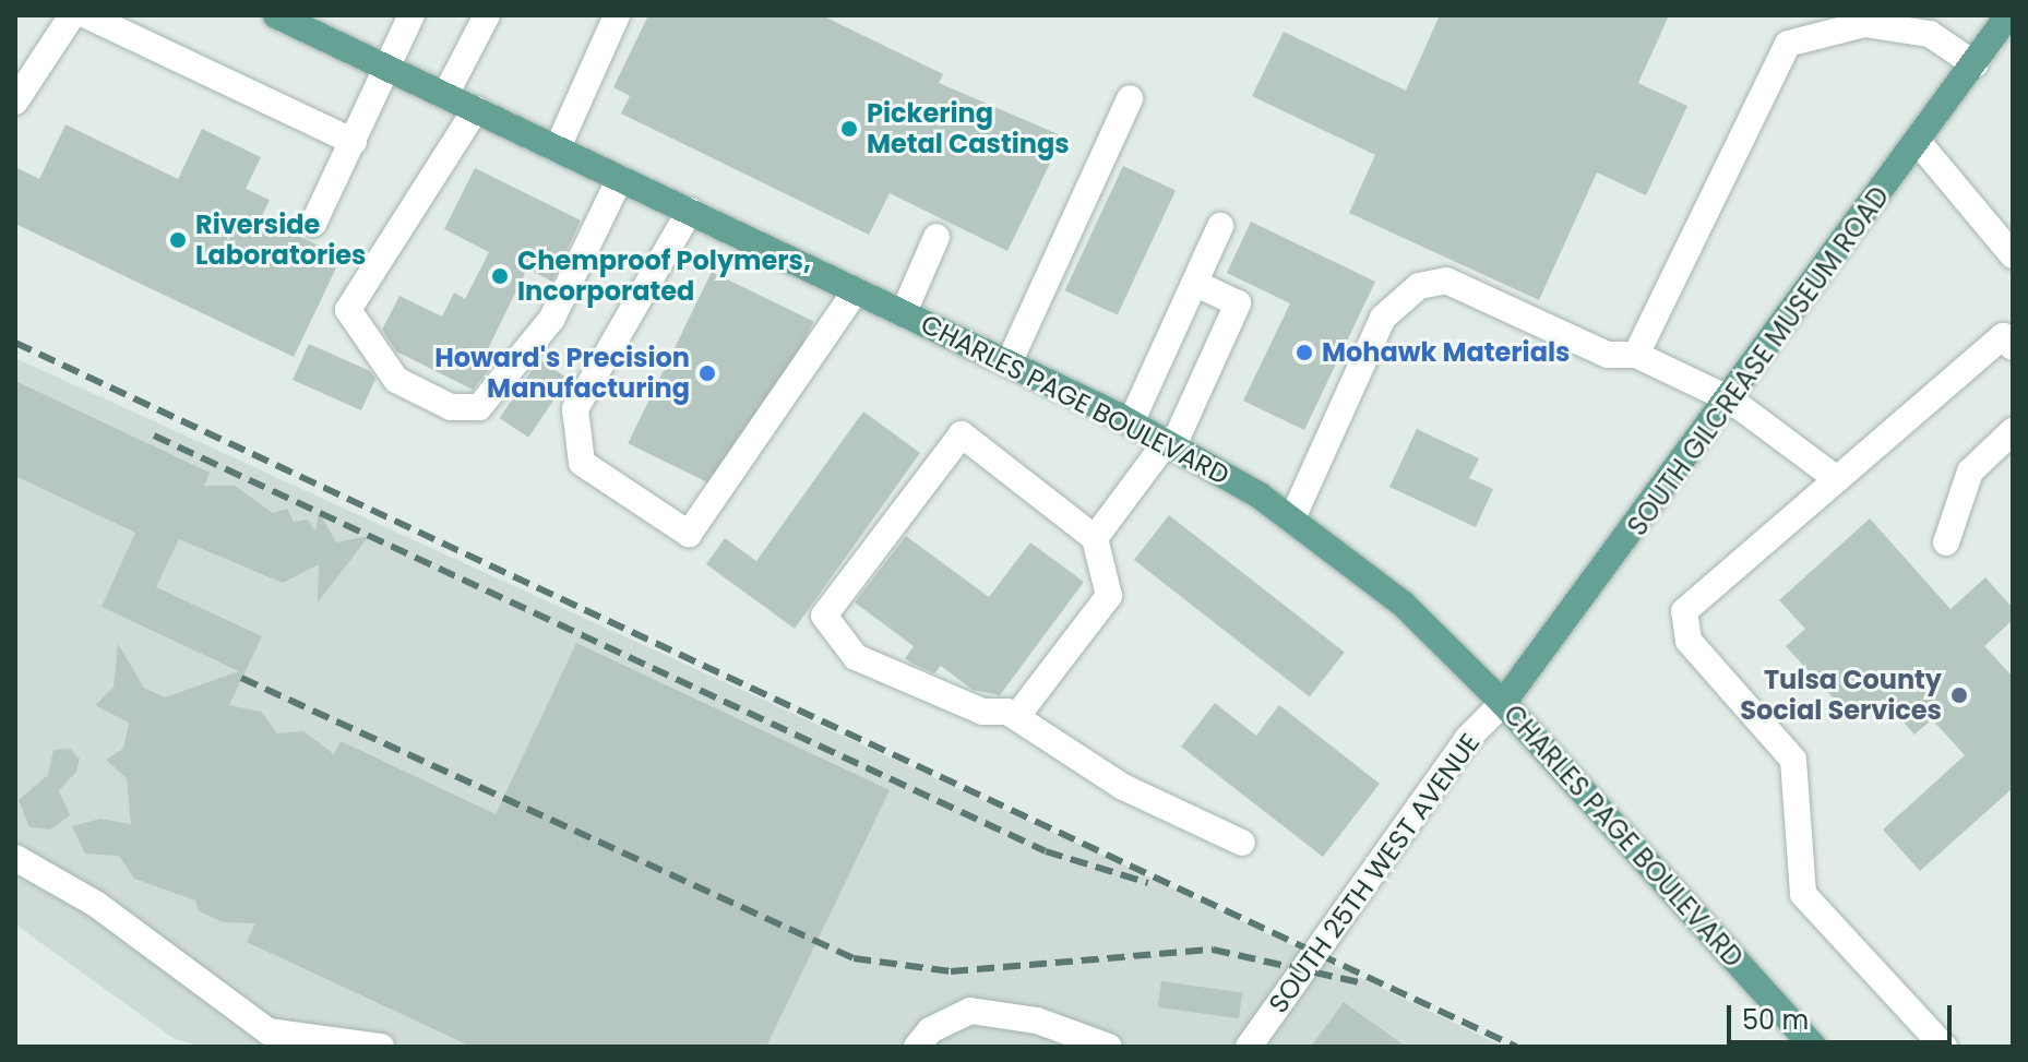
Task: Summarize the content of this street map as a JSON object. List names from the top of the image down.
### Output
{
  "streets": {
    "main road": ["SOUTH GILCREASE MUSEUM ROAD", "CHARLES PAGE BOULEVARD"],
    "street": ["SOUTH 25TH WEST AVENUE"]
  },
  "crossings": [
    ["SOUTH GILCREASE MUSEUM ROAD", "CHARLES PAGE BOULEVARD"],
    ["SOUTH GILCREASE MUSEUM ROAD", "SOUTH 25TH WEST AVENUE"],
    ["CHARLES PAGE BOULEVARD", "SOUTH 25TH WEST AVENUE"]
  ],
  "places": [
    "Pickering Metal Castings",
    "Riverside Laboratories",
    "Chemproof Polymers, Incorporated",
    "Mohawk Materials",
    "Howard's Precision Manufacturing",
    "Tulsa County Social Services"
  ],
  "scale_bar": "50 m"
}
